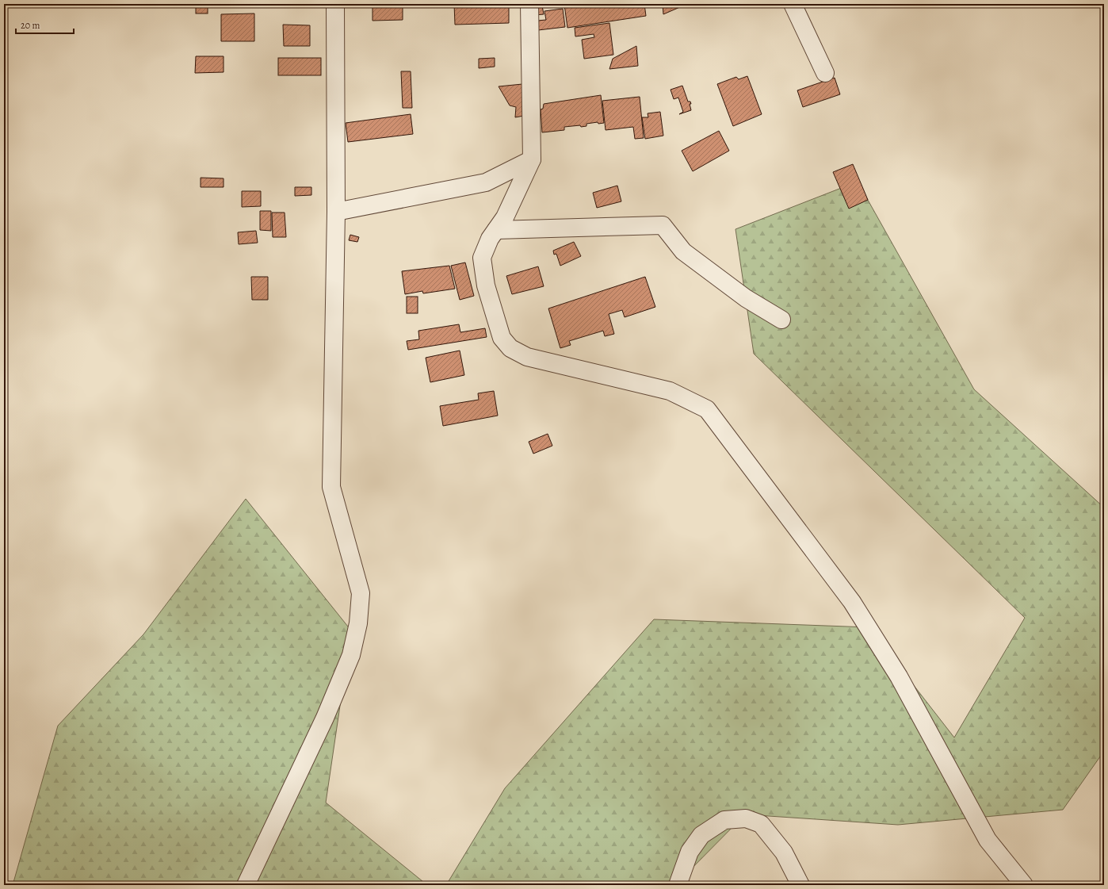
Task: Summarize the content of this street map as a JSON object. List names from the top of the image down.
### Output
{
  "scale_bar": "20 m"
}
